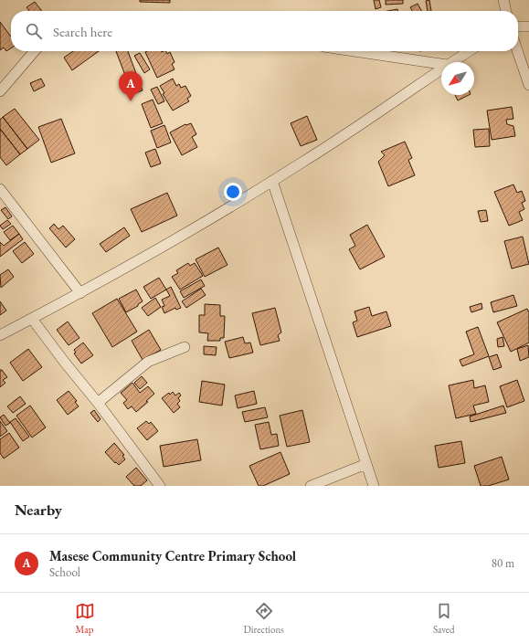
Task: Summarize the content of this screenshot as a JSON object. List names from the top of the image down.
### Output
{
  "north": "bottom left",
  "page": {
    "search": "Search here",
    "pins": "A",
    "heading": "Nearby",
    "list": [
      {
        "mark": "A",
        "name": "Masese Community Centre Primary School",
        "note": "School",
        "value": "80 m"
      }
    ],
    "nav": ["Map", "Directions", "Saved"]
  }
}
